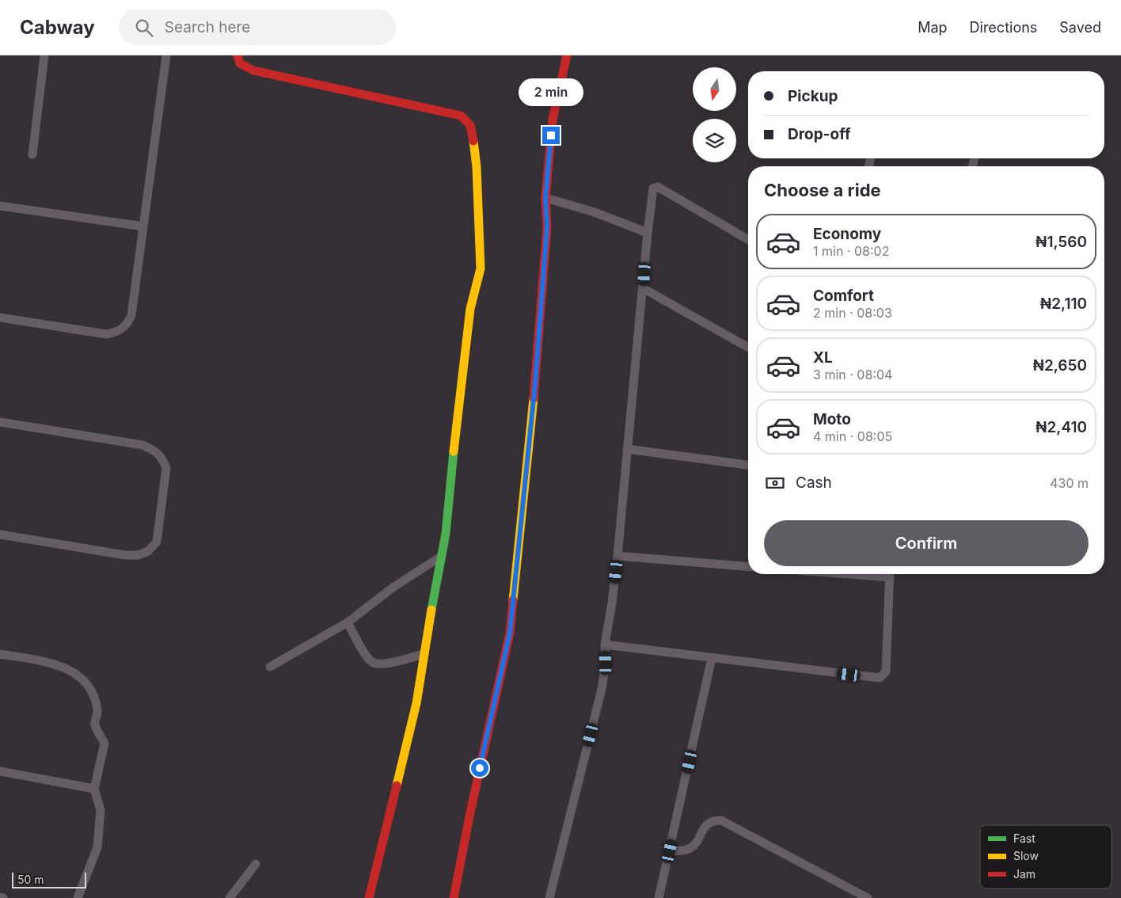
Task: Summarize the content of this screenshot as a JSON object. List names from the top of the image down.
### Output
{
  "legend": ["Fast", "Slow", "Jam"],
  "scale_bar": "50 m",
  "north": "bottom",
  "page": {
    "header": "Cabway",
    "search": "Search here",
    "nav": ["Map", "Directions", "Saved"],
    "banner": ["Pickup", "Drop-off"],
    "bubble": "2 min",
    "heading": "Choose a ride",
    "list": [
      {
        "name": "Economy",
        "note": "1 min · 08:02",
        "value": "₦1,560"
      },
      {
        "name": "Comfort",
        "note": "2 min · 08:03",
        "value": "₦2,110"
      },
      {
        "name": "XL",
        "note": "3 min · 08:04",
        "value": "₦2,650"
      },
      {
        "name": "Moto",
        "note": "4 min · 08:05",
        "value": "₦2,410"
      }
    ],
    "pay": ["Cash", "430 m"],
    "buttons": "Confirm",
    "scale": "50 m"
  }
}
